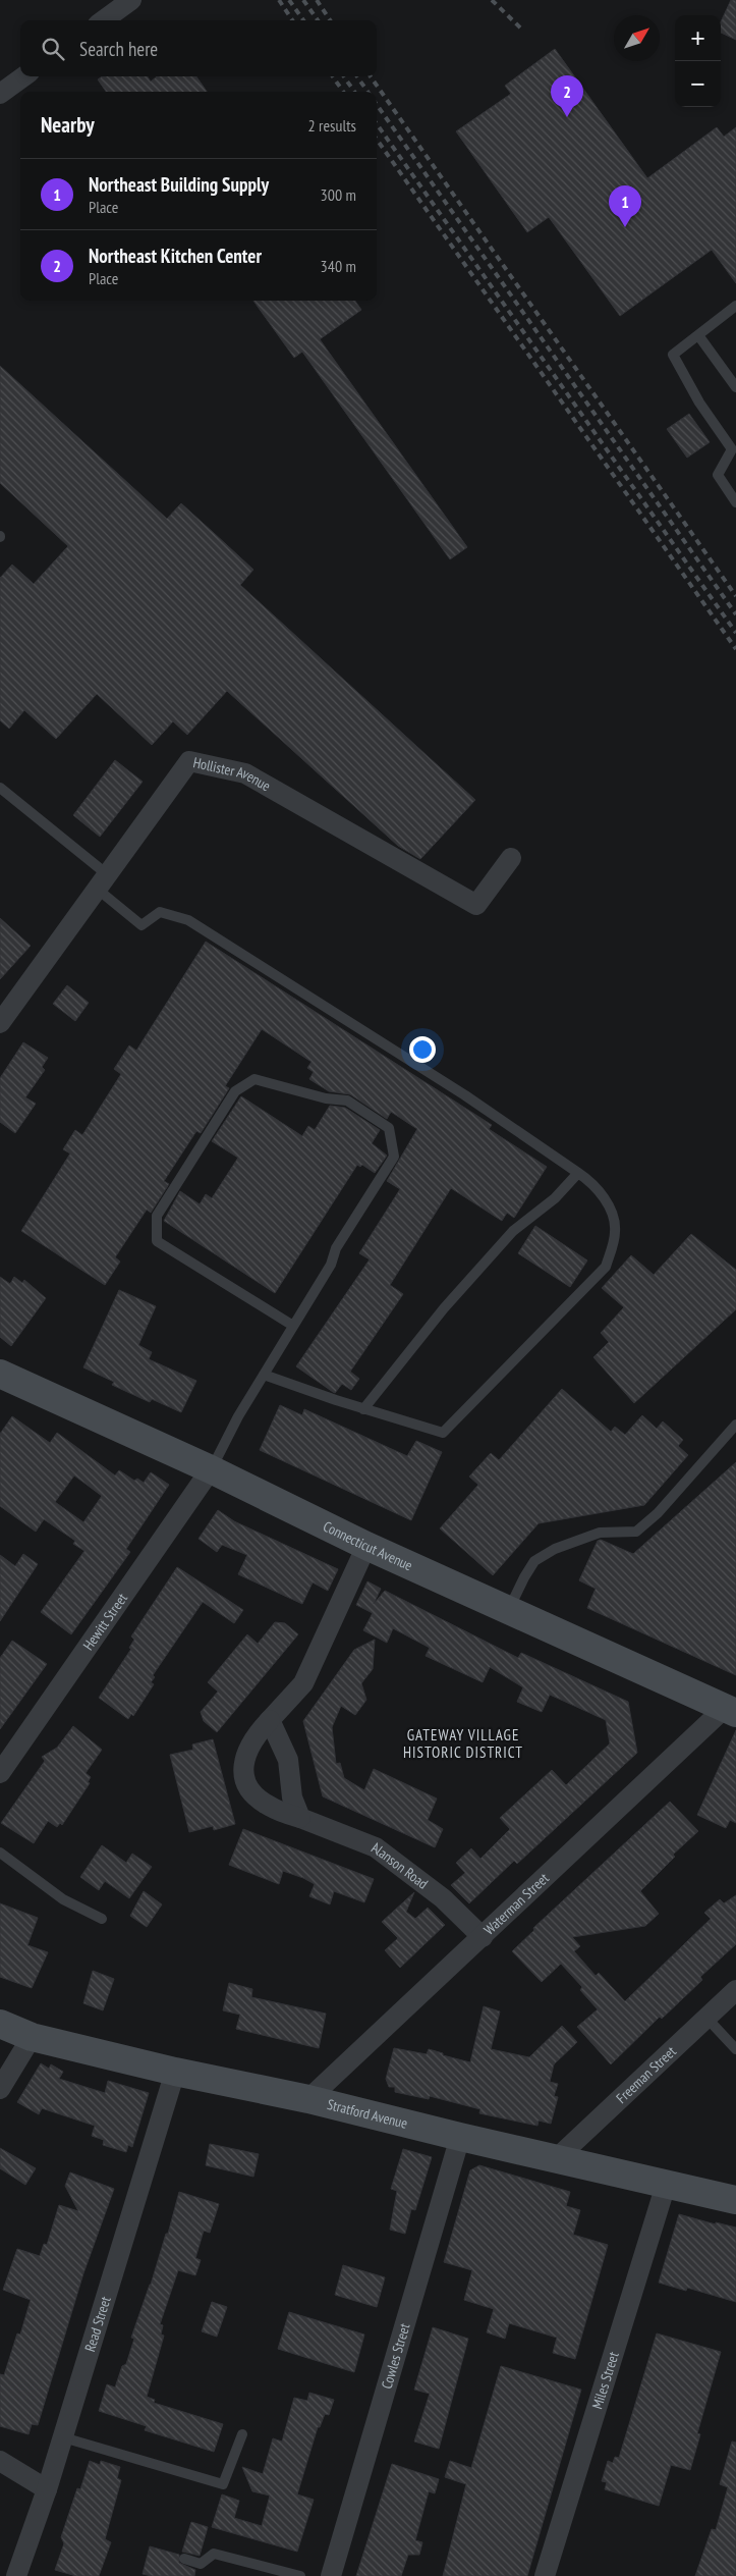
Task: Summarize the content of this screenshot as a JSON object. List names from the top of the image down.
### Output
{
  "streets": {
    "main road": ["Connecticut Avenue", "Stratford Avenue"],
    "street": [
      "Hollister Avenue",
      "Hewitt Street",
      "Alanson Road",
      "Waterman Street",
      "Freeman Street",
      "Read Street",
      "Cowles Street",
      "Miles Street"
    ]
  },
  "crossings": [
    ["Connecticut Avenue", "Hewitt Street"],
    ["Connecticut Avenue", "Alanson Road"],
    ["Connecticut Avenue", "Waterman Street"],
    ["Alanson Road", "Waterman Street"],
    ["Waterman Street", "Stratford Avenue"],
    ["Freeman Street", "Stratford Avenue"],
    ["Stratford Avenue", "Read Street"],
    ["Stratford Avenue", "Cowles Street"],
    ["Stratford Avenue", "Miles Street"]
  ],
  "districts": ["GATEWAY VILLAGE HISTORIC DISTRICT"],
  "north": "top right",
  "page": {
    "map_buttons": ["+", "−"],
    "search": "Search here",
    "pins": ["2", "1"],
    "heading": ["Nearby", "2 results"],
    "list": [
      {
        "mark": "1",
        "name": "Northeast Building Supply",
        "note": "Place",
        "value": "300 m"
      },
      {
        "mark": "2",
        "name": "Northeast Kitchen Center",
        "note": "Place",
        "value": "340 m"
      }
    ]
  }
}
